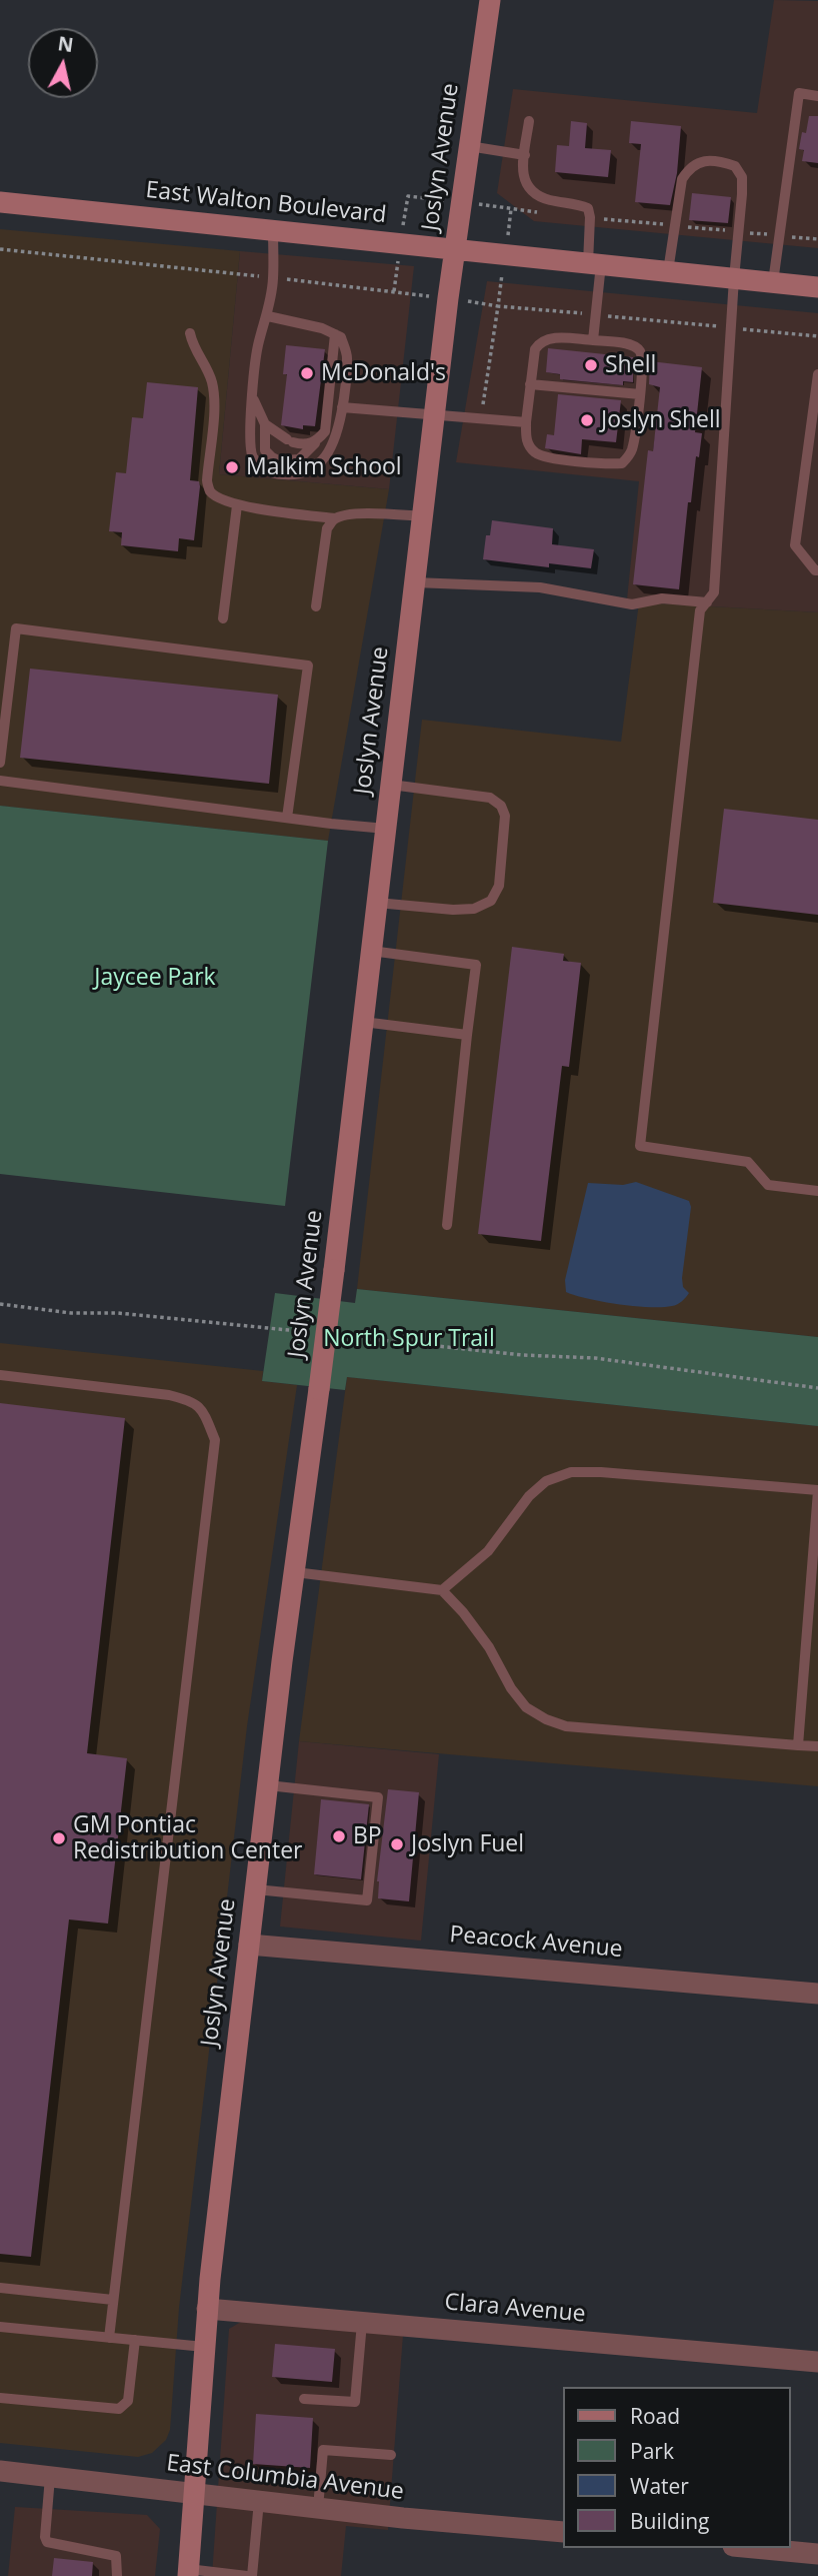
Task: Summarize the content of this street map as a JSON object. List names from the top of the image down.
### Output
{
  "streets": {
    "main road": ["Joslyn Avenue", "East Walton Boulevard"],
    "street": ["Peacock Avenue", "Clara Avenue", "East Columbia Avenue"]
  },
  "crossings": [
    ["Joslyn Avenue", "East Walton Boulevard"],
    ["Joslyn Avenue", "Peacock Avenue"],
    ["Joslyn Avenue", "Clara Avenue"],
    ["Joslyn Avenue", "East Columbia Avenue"]
  ],
  "parks": ["Jaycee Park", "North Spur Trail"],
  "places": [
    "Shell",
    "McDonald's",
    "Joslyn Shell",
    "Malkim School",
    "BP",
    "GM Pontiac Redistribution Center",
    "Joslyn Fuel"
  ],
  "legend": [
    "Road",
    "Park",
    "Water",
    "Building"
  ],
  "north": "top"
}
